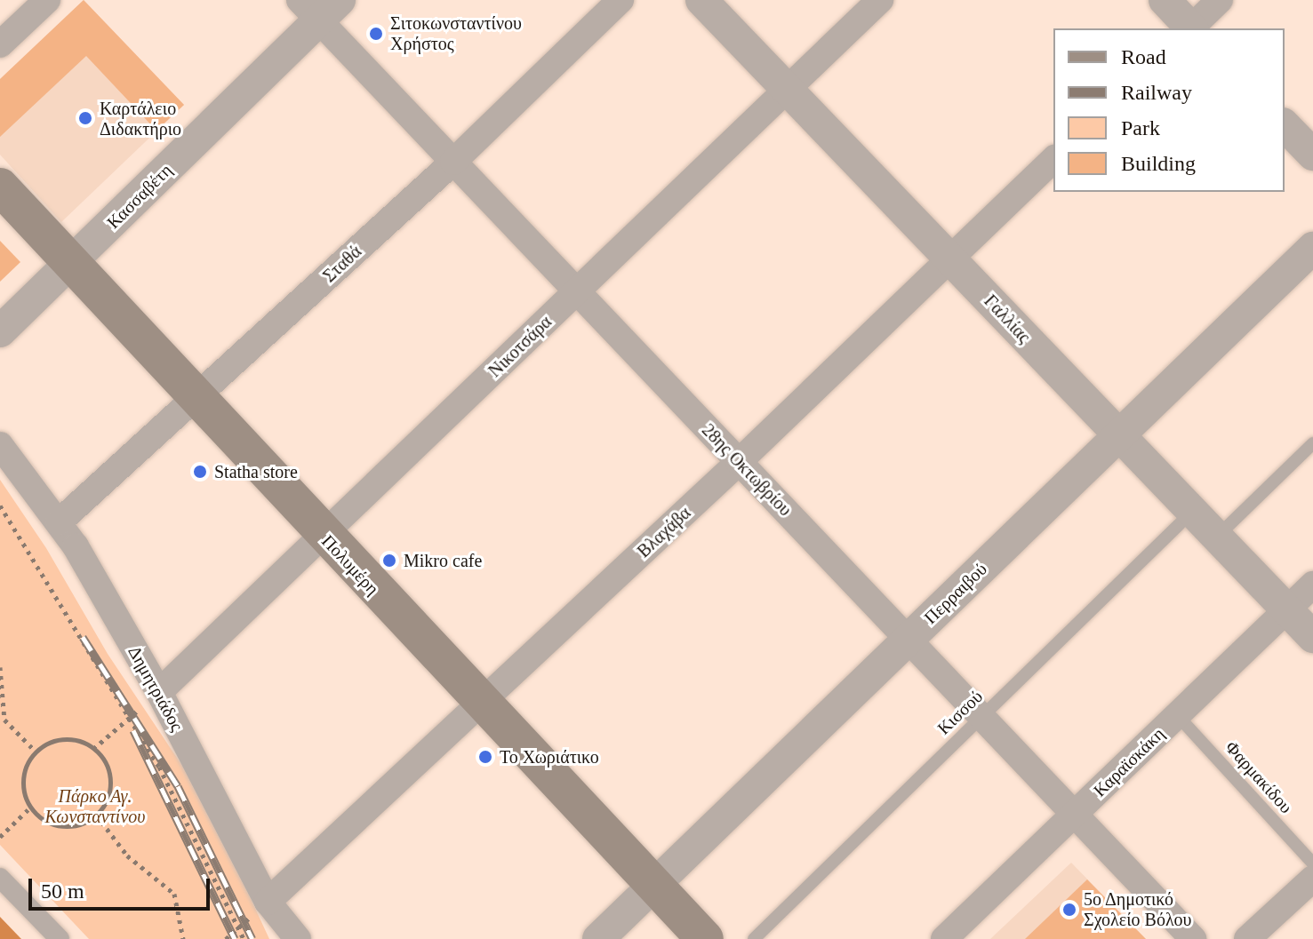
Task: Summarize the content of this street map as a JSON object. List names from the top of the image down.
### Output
{
  "streets": {
    "main road": ["Πολυμέρη"],
    "street": [
      "Κασσαβέτη",
      "Σταθά",
      "Γαλλίας",
      "Νικοτσάρα",
      "28ης Οκτωβρίου",
      "Βλαχάβα",
      "Περραιβού",
      "Δημητριάδος",
      "Καραϊσκάκη"
    ],
    "lane": ["Κισσού", "Φαρμακίδου"]
  },
  "crossings": [
    ["Κασσαβέτη", "28ης Οκτωβρίου"],
    ["Κασσαβέτη", "Πολυμέρη"],
    ["Σταθά", "28ης Οκτωβρίου"],
    ["Σταθά", "Πολυμέρη"],
    ["Σταθά", "Δημητριάδος"],
    ["Γαλλίας", "Νικοτσάρα"],
    ["Γαλλίας", "Βλαχάβα"],
    ["Γαλλίας", "Περραιβού"],
    ["Γαλλίας", "Κισσού"],
    ["Γαλλίας", "Καραϊσκάκη"],
    ["Νικοτσάρα", "28ης Οκτωβρίου"],
    ["Νικοτσάρα", "Πολυμέρη"],
    ["Νικοτσάρα", "Δημητριάδος"],
    ["28ης Οκτωβρίου", "Βλαχάβα"],
    ["28ης Οκτωβρίου", "Περραιβού"],
    ["28ης Οκτωβρίου", "Κισσού"],
    ["28ης Οκτωβρίου", "Καραϊσκάκη"],
    ["Βλαχάβα", "Πολυμέρη"],
    ["Βλαχάβα", "Δημητριάδος"],
    ["Πολυμέρη", "Περραιβού"],
    ["Καραϊσκάκη", "Φαρμακίδου"]
  ],
  "parks": ["Πάρκο Αγ. Κωνσταντίνου"],
  "places": [
    "Σιτοκωνσταντίνου Χρήστος",
    "Καρτάλειο Διδακτήριο",
    "Statha store",
    "Mikro cafe",
    "Το Χωριάτικο",
    "5ο Δημοτικό Σχολείο Βόλου"
  ],
  "legend": [
    "Road",
    "Railway",
    "Park",
    "Building"
  ],
  "scale_bar": "50 m"
}
